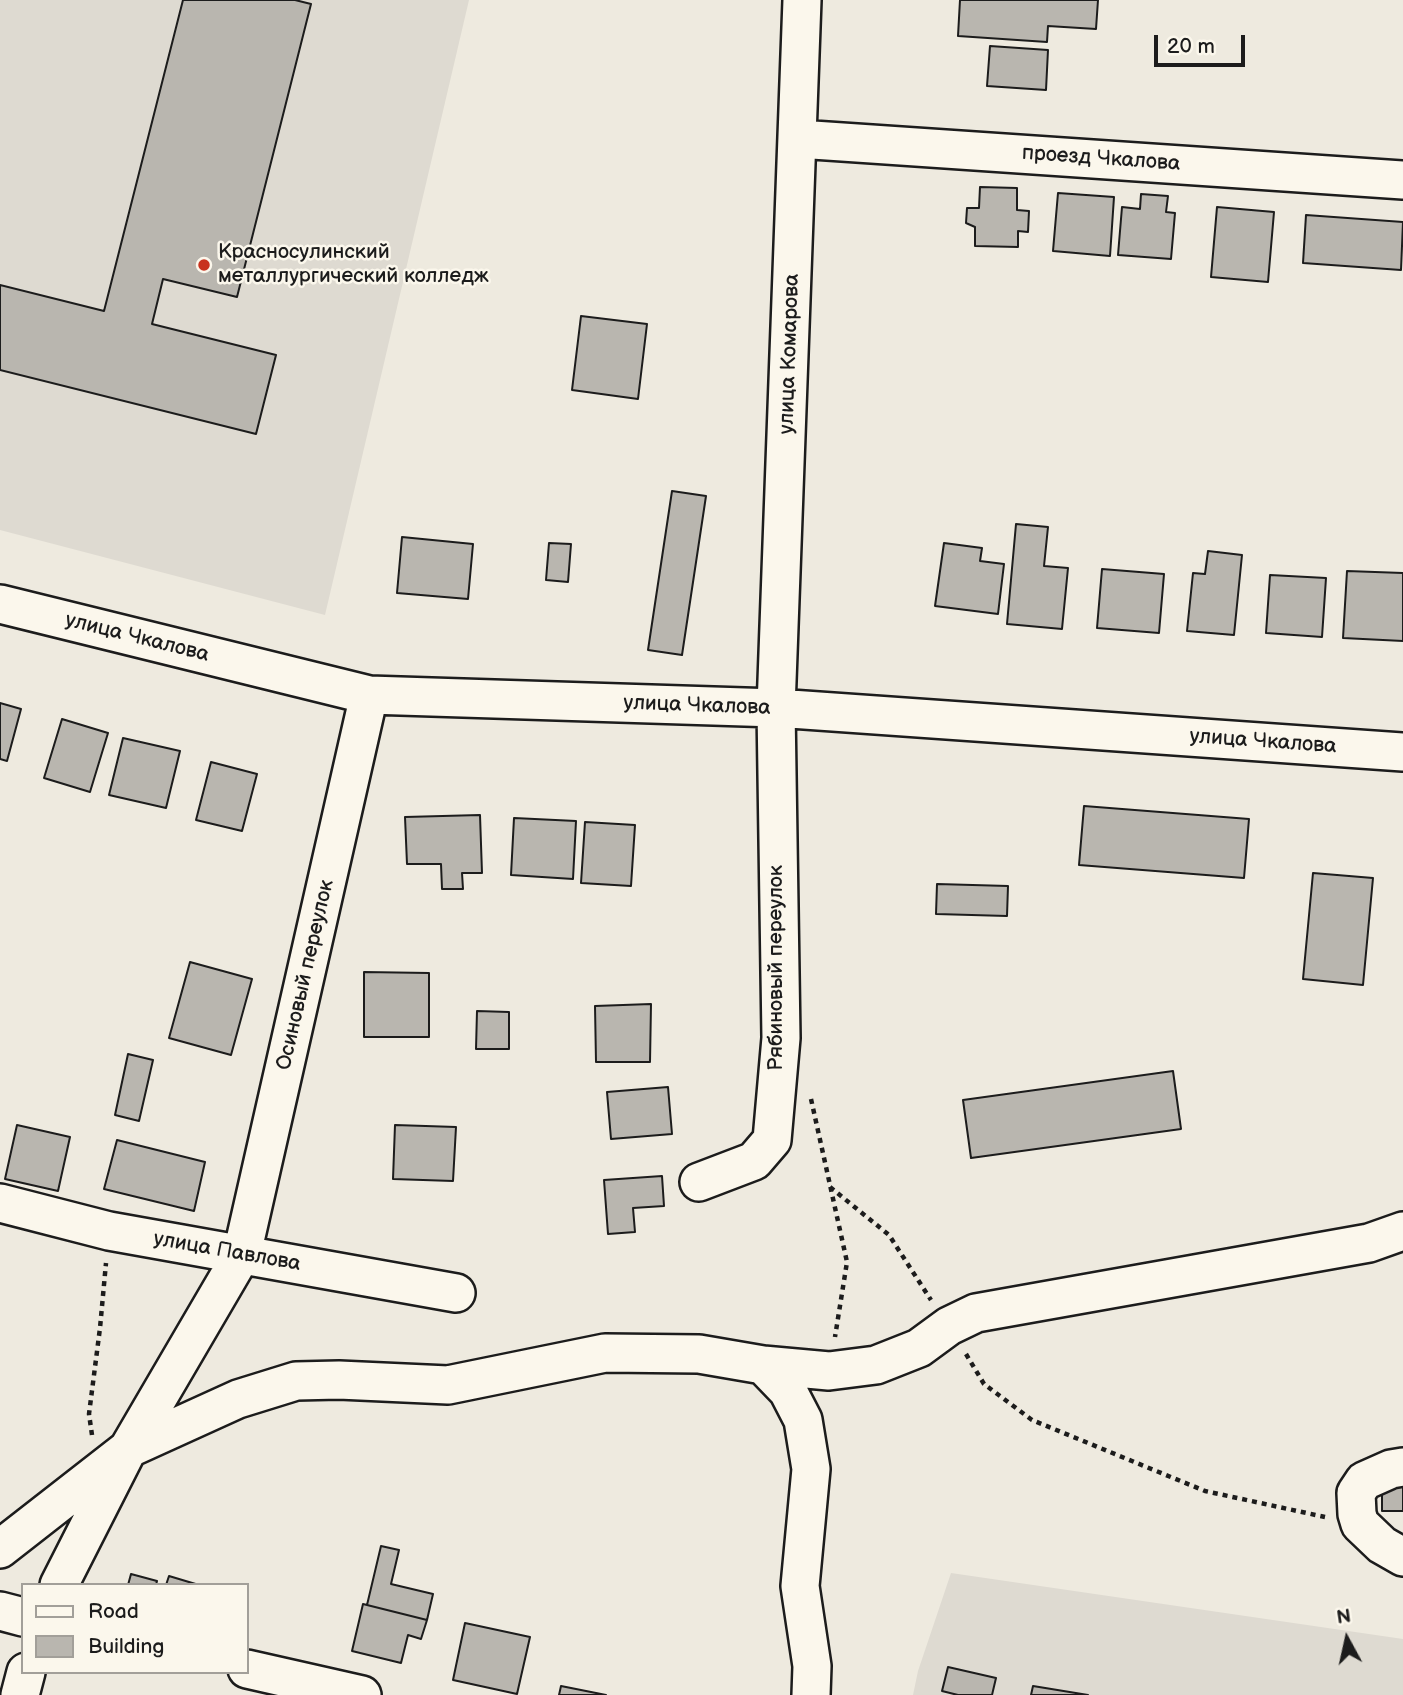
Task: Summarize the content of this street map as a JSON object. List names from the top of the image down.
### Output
{
  "streets": {
    "street": [
      "проезд Чкалова",
      "улица Комарова",
      "улица Чкалова",
      "Рябиновый переулок",
      "Осиновый переулок",
      "улица Павлова"
    ]
  },
  "crossings": [
    ["проезд Чкалова", "улица Комарова"],
    ["улица Комарова", "улица Чкалова"],
    ["улица Комарова", "Рябиновый переулок"],
    ["улица Чкалова", "Рябиновый переулок"],
    ["улица Чкалова", "Осиновый переулок"],
    ["Осиновый переулок", "улица Павлова"]
  ],
  "places": ["Красносулинский металлургический колледж"],
  "legend": ["Road", "Building"],
  "scale_bar": "20 m",
  "north": "top"
}
